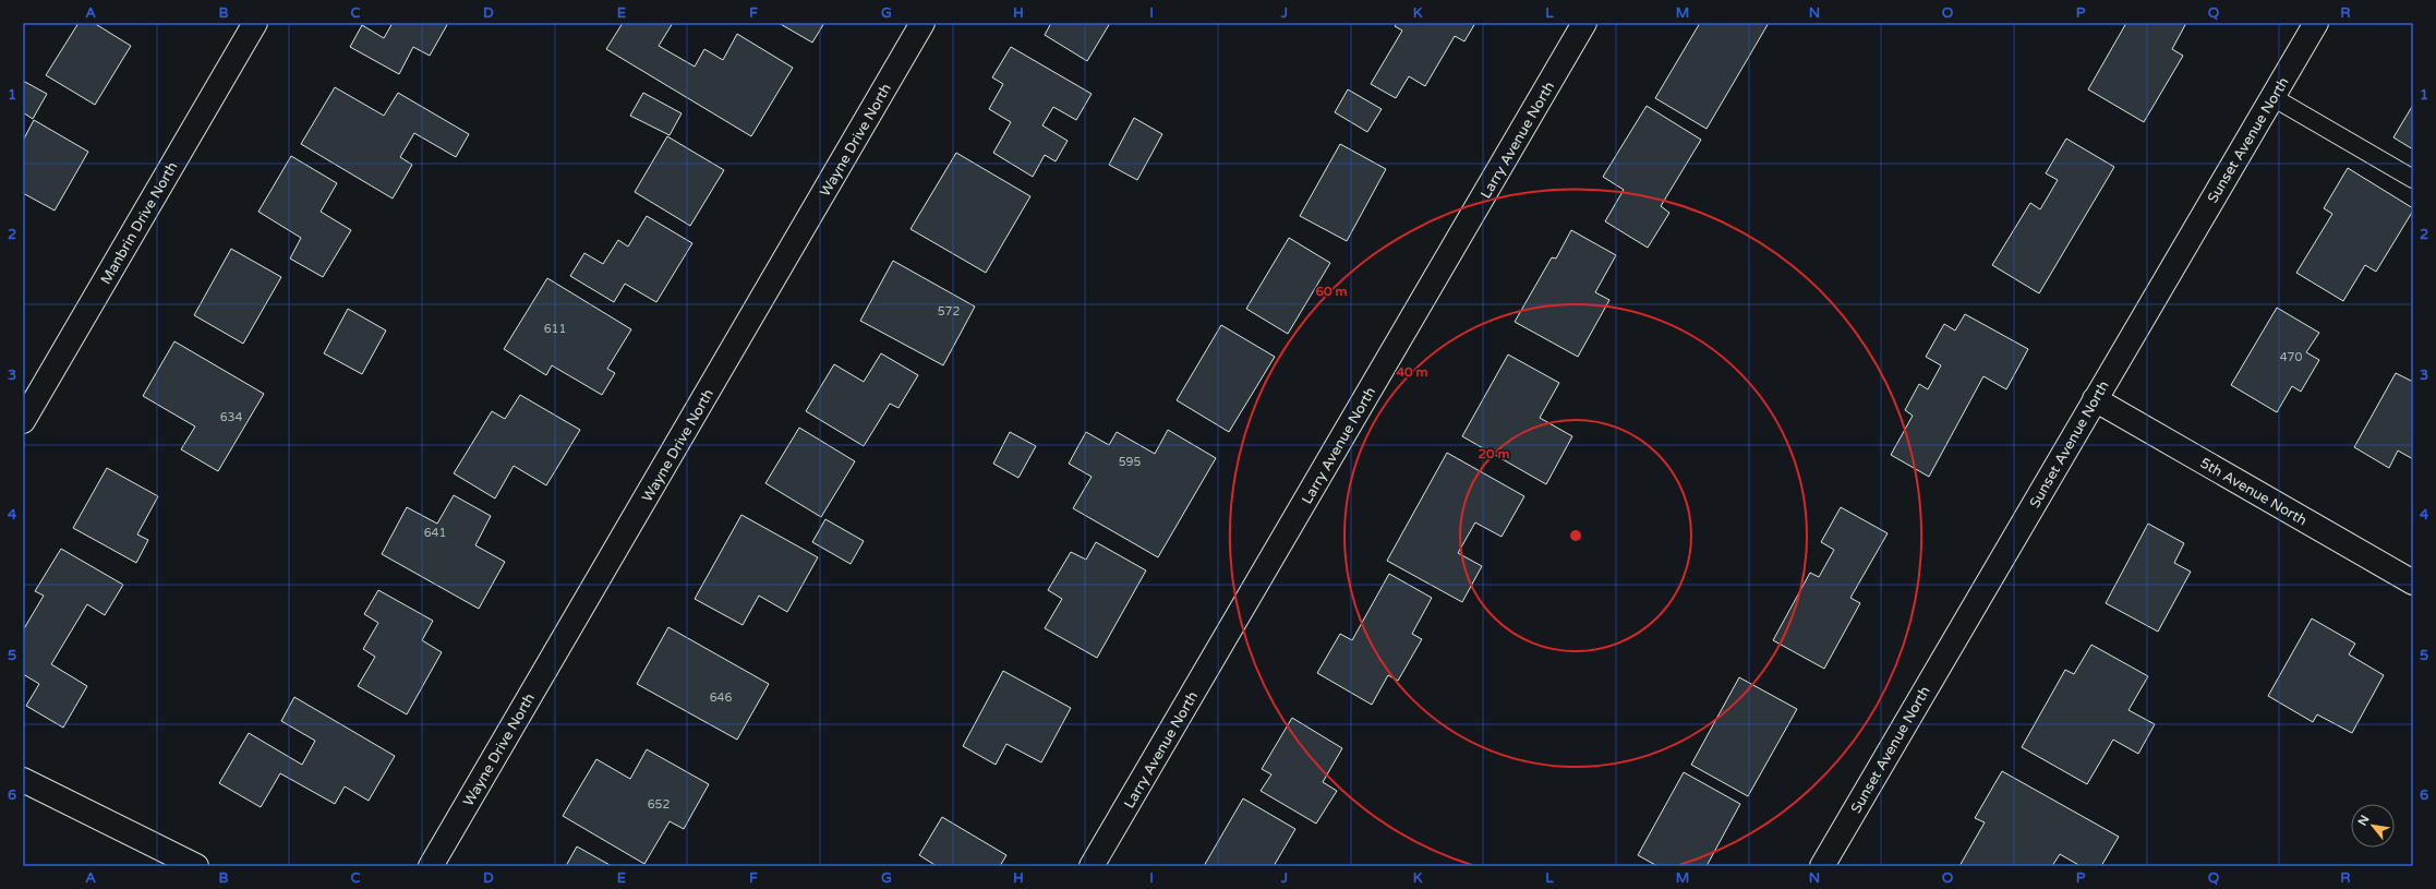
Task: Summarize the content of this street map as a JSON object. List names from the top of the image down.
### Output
{
  "streets": {
    "street": [
      "Wayne Drive North",
      "Larry Avenue North",
      "Sunset Avenue North",
      "Manbrin Drive North",
      "5th Avenue North"
    ]
  },
  "crossings": [
    ["Sunset Avenue North", "5th Avenue North"]
  ],
  "house_numbers": [
    "572",
    "611",
    "470",
    "634",
    "595",
    "641",
    "646",
    "652"
  ],
  "north": "top left",
  "grid": {
    "columns": [
      "A",
      "B",
      "C",
      "D",
      "E",
      "F",
      "G",
      "H",
      "I",
      "J",
      "K",
      "L",
      "M",
      "N",
      "O",
      "P",
      "Q",
      "R"
    ],
    "rows": [
      "1",
      "2",
      "3",
      "4",
      "5",
      "6"
    ]
  },
  "rings": ["60 m", "40 m", "20 m"]
}
